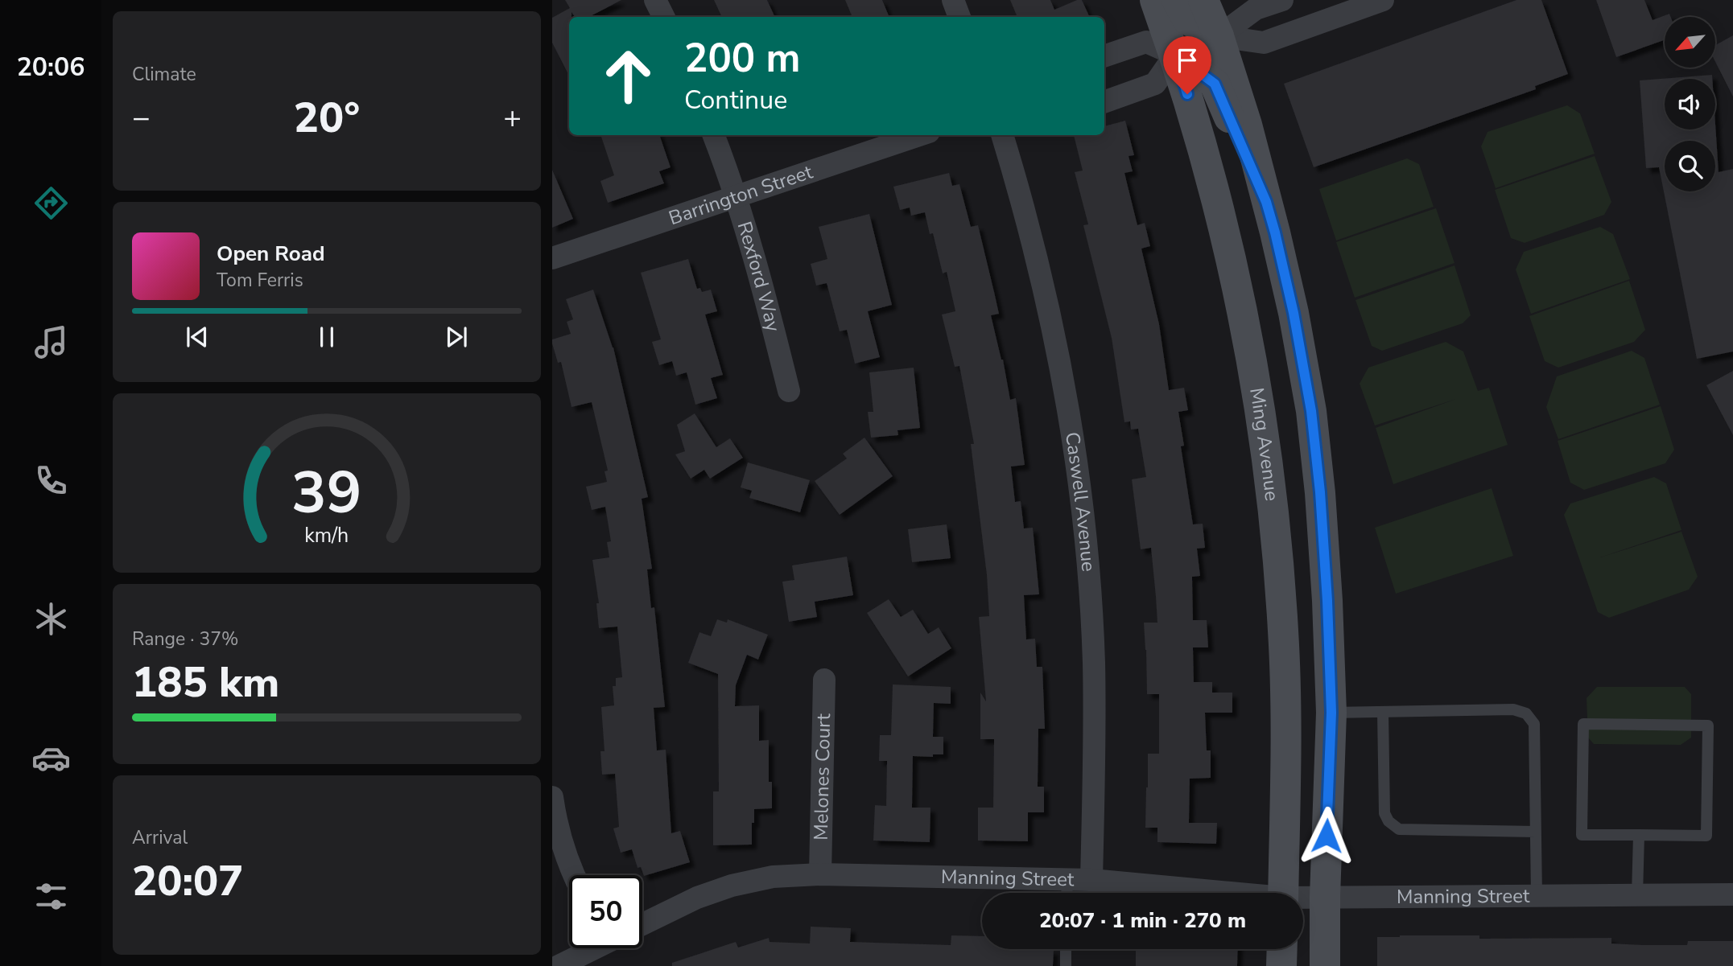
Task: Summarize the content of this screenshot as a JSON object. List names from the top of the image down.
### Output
{
  "streets": {
    "main road": ["Ming Avenue"],
    "street": [
      "Barrington Street",
      "Rexford Way",
      "Caswell Avenue",
      "Melones Court",
      "Manning Street"
    ]
  },
  "crossings": [
    ["Barrington Street", "Rexford Way"],
    ["Caswell Avenue", "Manning Street"],
    ["Melones Court", "Manning Street"]
  ],
  "north": "bottom left",
  "page": {
    "tabs": "20:06",
    "tile": [
      "Climate",
      ["Range · 37%", "185 km"],
      ["Arrival", "20:07"]
    ],
    "turn": ["200 m", "Continue"],
    "heat": ["−", "20°", "+"],
    "song": ["Open Road", "Tom Ferris"],
    "limit": "50",
    "trip": "20:07 · 1 min · 270 m",
    "gauge": ["39", "km/h"]
  }
}
